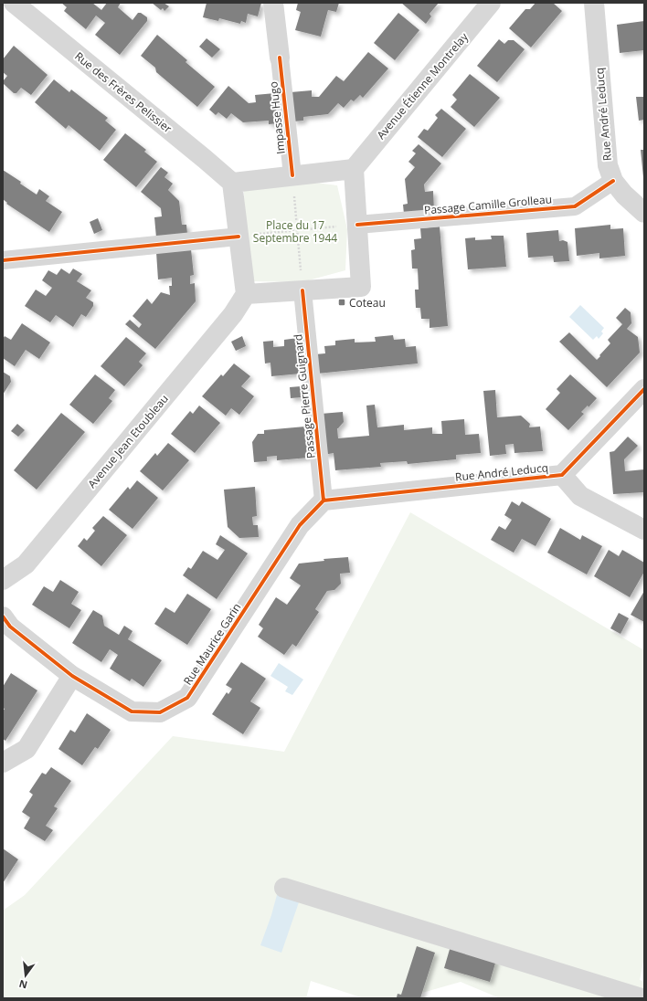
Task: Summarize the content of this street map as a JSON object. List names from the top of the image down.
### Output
{
  "streets": {
    "street": [
      "Avenue Étienne Montrelay",
      "Rue des Frères Pelissier",
      "Rue André Leducq",
      "Impasse Hugo",
      "Passage Camille Grolleau",
      "Passage Pierre Guignard",
      "Avenue Jean Etoubleau",
      "Rue Maurice Garin"
    ]
  },
  "crossings": [
    ["Rue André Leducq", "Passage Camille Grolleau"],
    ["Rue André Leducq", "Passage Pierre Guignard"],
    ["Rue André Leducq", "Rue Maurice Garin"],
    ["Passage Pierre Guignard", "Rue Maurice Garin"]
  ],
  "parks": ["Place du 17 Septembre 1944"],
  "places": {
    "transit": ["Coteau"]
  },
  "north": "bottom"
}
